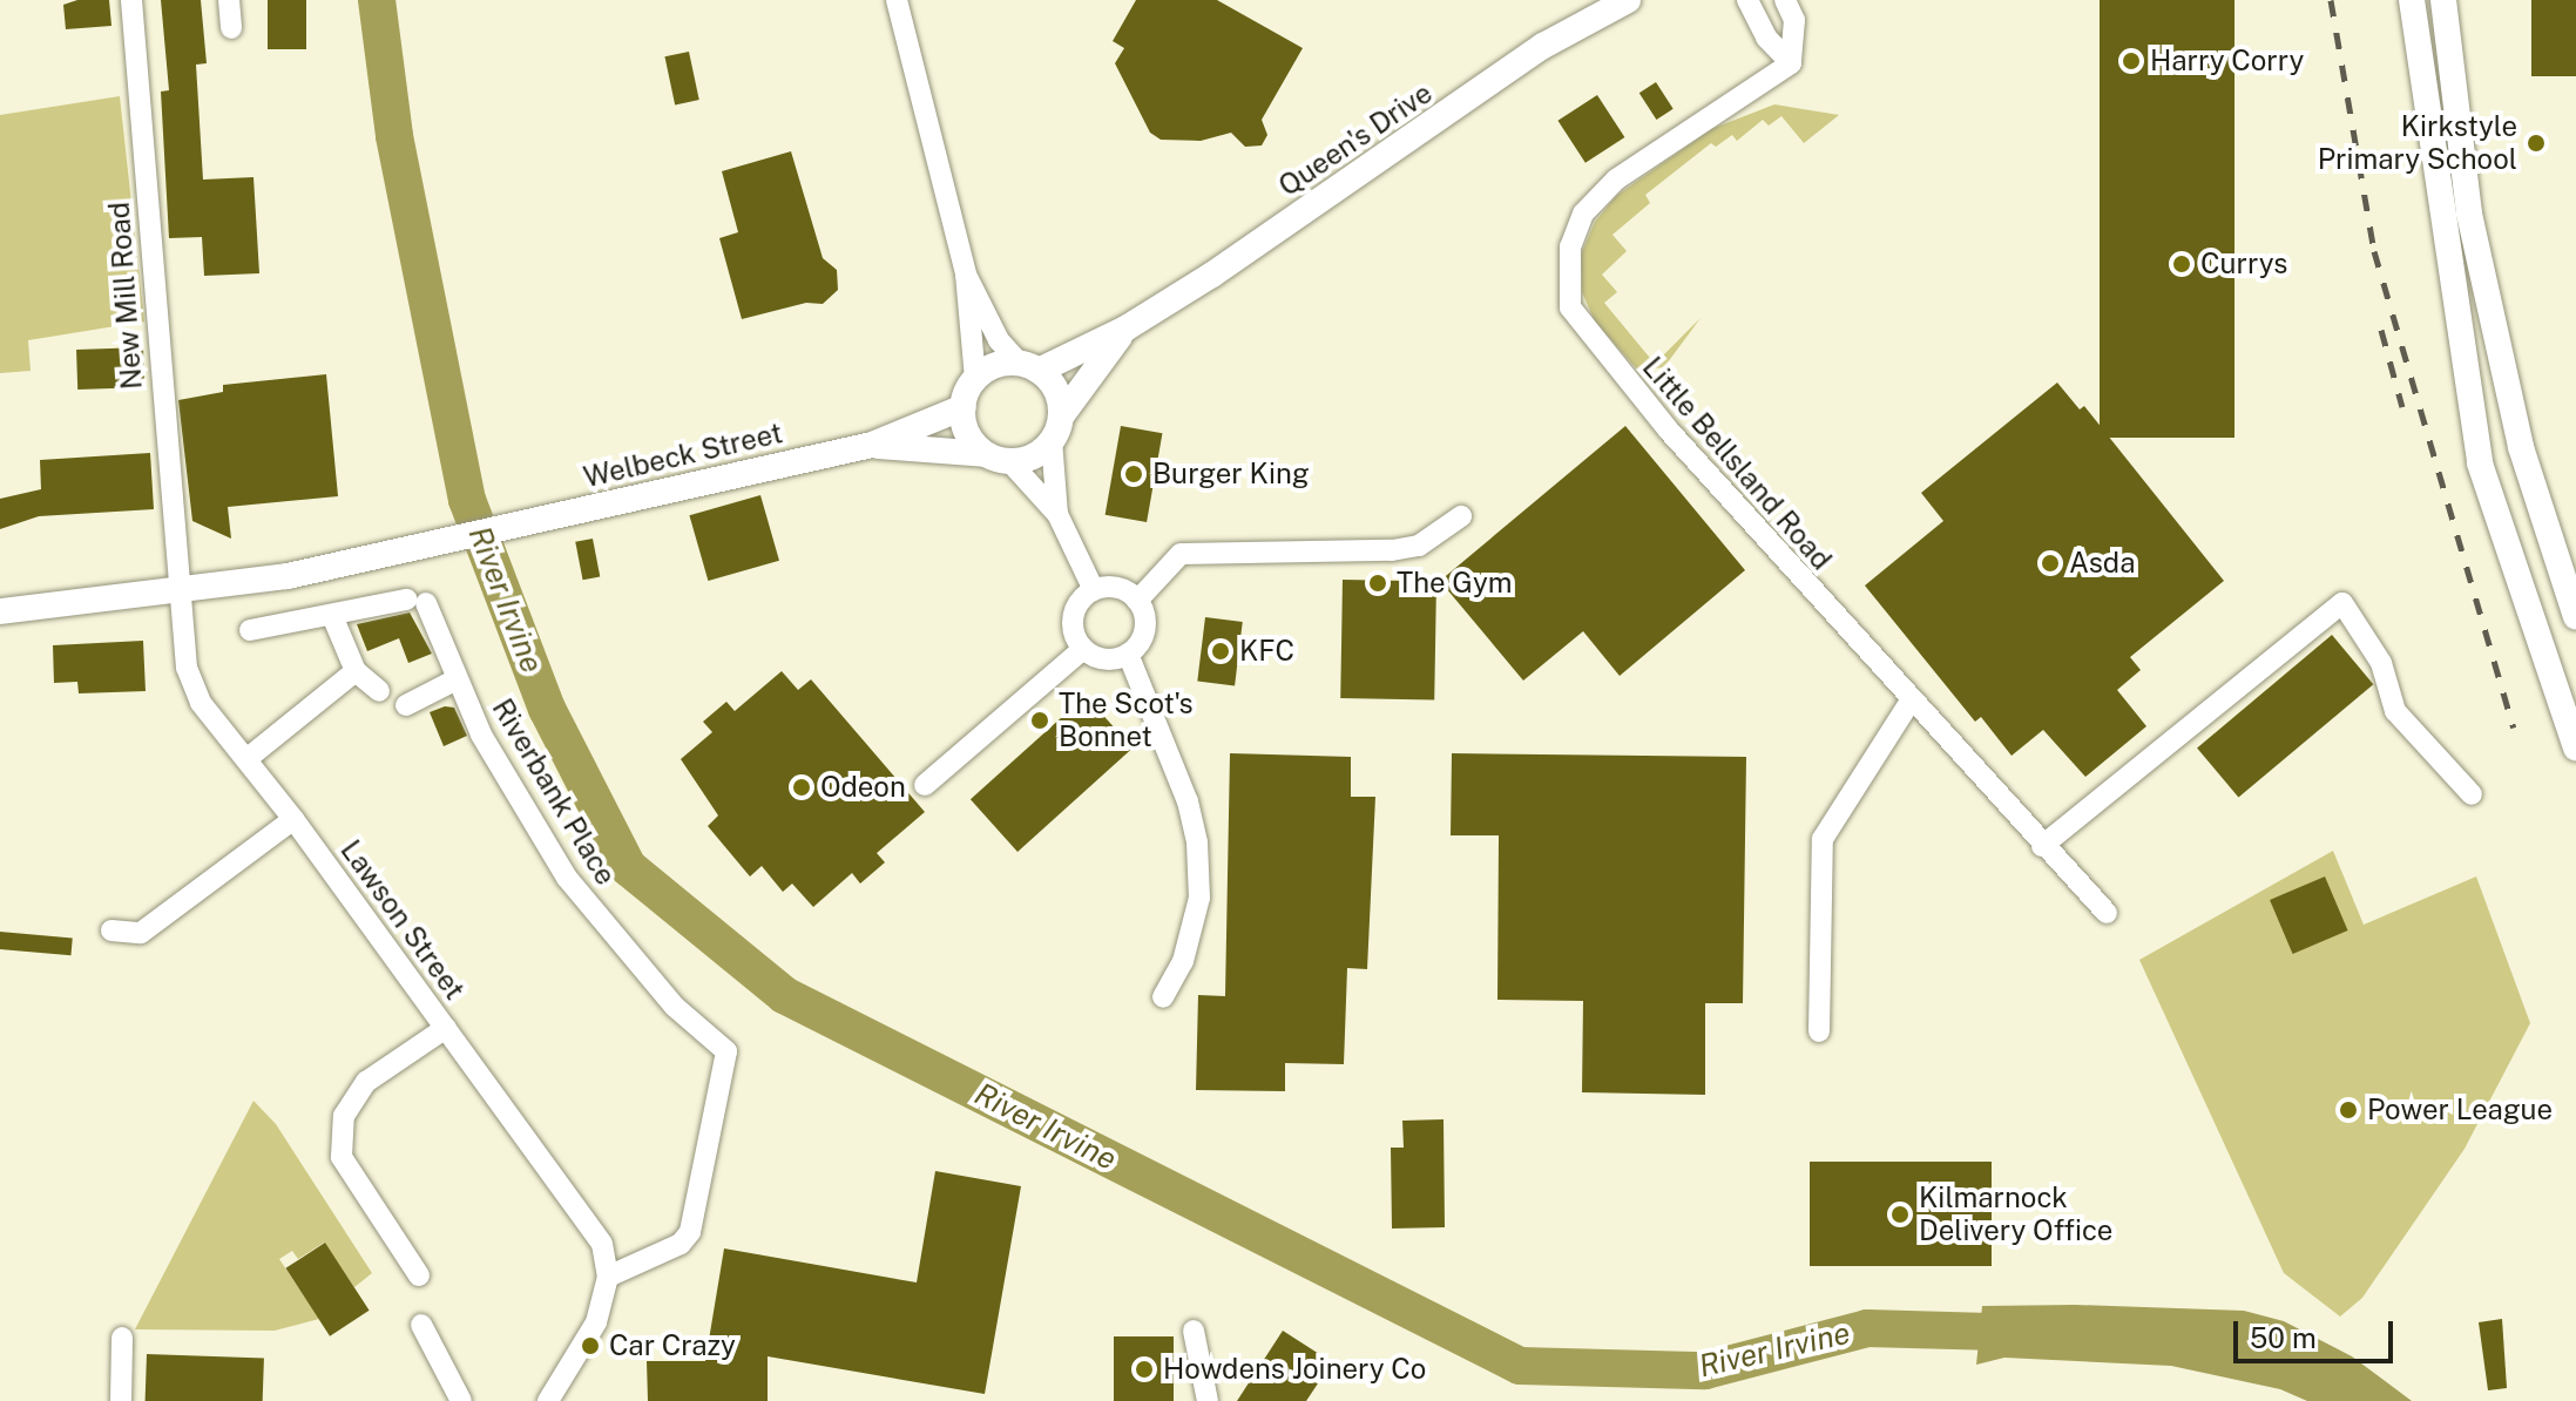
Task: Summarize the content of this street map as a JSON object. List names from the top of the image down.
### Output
{
  "streets": {
    "main road": ["Queen's Drive", "Welbeck Street"],
    "street": [
      "New Mill Road",
      "Little Bellsland Road",
      "Riverbank Place",
      "Lawson Street"
    ]
  },
  "crossings": [
    ["Queen's Drive", "Welbeck Street"],
    ["New Mill Road", "Welbeck Street"],
    ["New Mill Road", "Lawson Street"],
    ["Welbeck Street", "Lawson Street"],
    ["Riverbank Place", "Lawson Street"]
  ],
  "water": ["River Irvine"],
  "places": [
    "Harry Corry",
    "Kirkstyle Primary School",
    "Currys",
    "Burger King",
    "Asda",
    "The Gym",
    "KFC",
    "The Scot's Bonnet",
    "Odeon",
    "Power League",
    "Kilmarnock Delivery Office",
    "Car Crazy",
    "Howdens Joinery Co"
  ],
  "scale_bar": "50 m"
}
